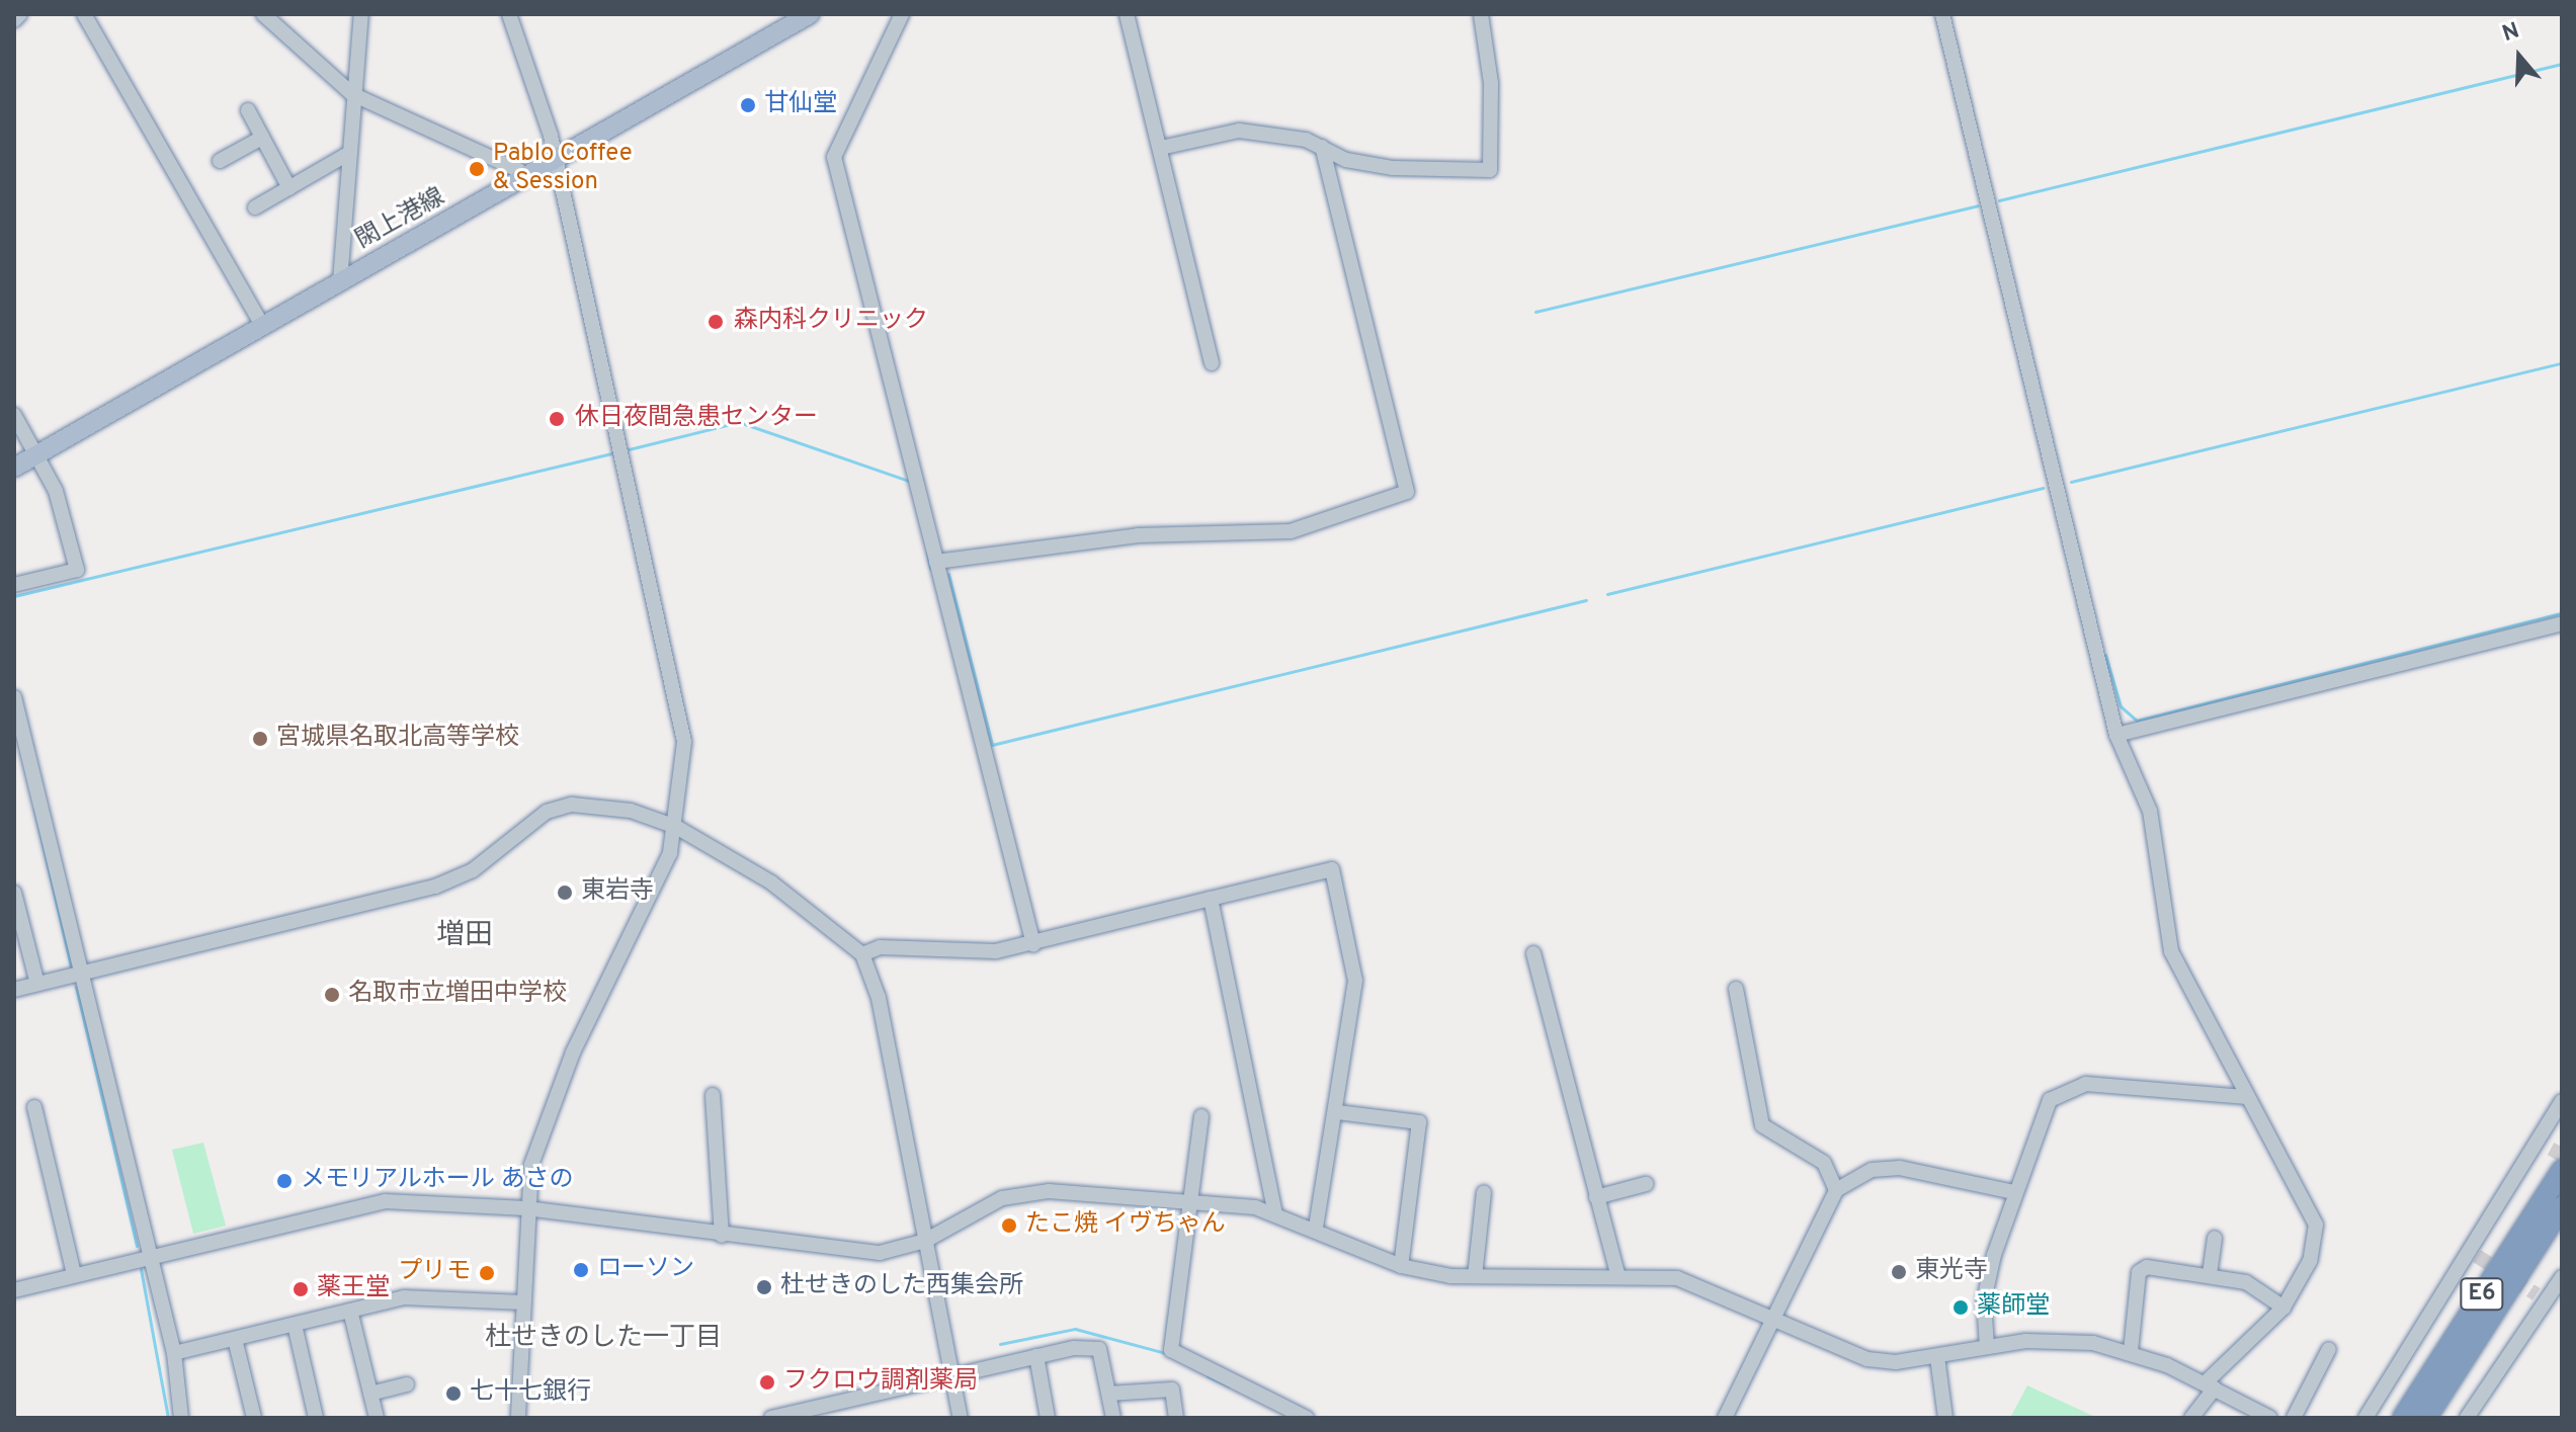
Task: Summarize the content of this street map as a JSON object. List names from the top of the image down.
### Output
{
  "streets": {
    "highway": ["E6"],
    "main road": ["閖上港線"]
  },
  "districts": ["増田", "杜せきのした一丁目"],
  "places": [
    "甘仙堂",
    "Pablo Coffee & Session",
    "森内科クリニック",
    "休日夜間急患センター",
    "宮城県名取北高等学校",
    "東岩寺",
    "名取市立増田中学校",
    "メモリアルホール あさの",
    "たこ焼 イヴちゃん",
    "ローソン",
    "東光寺",
    "プリモ",
    "杜せきのした西集会所",
    "薬王堂",
    "薬師堂",
    "フクロウ調剤薬局",
    "七十七銀行"
  ],
  "north": "top"
}
